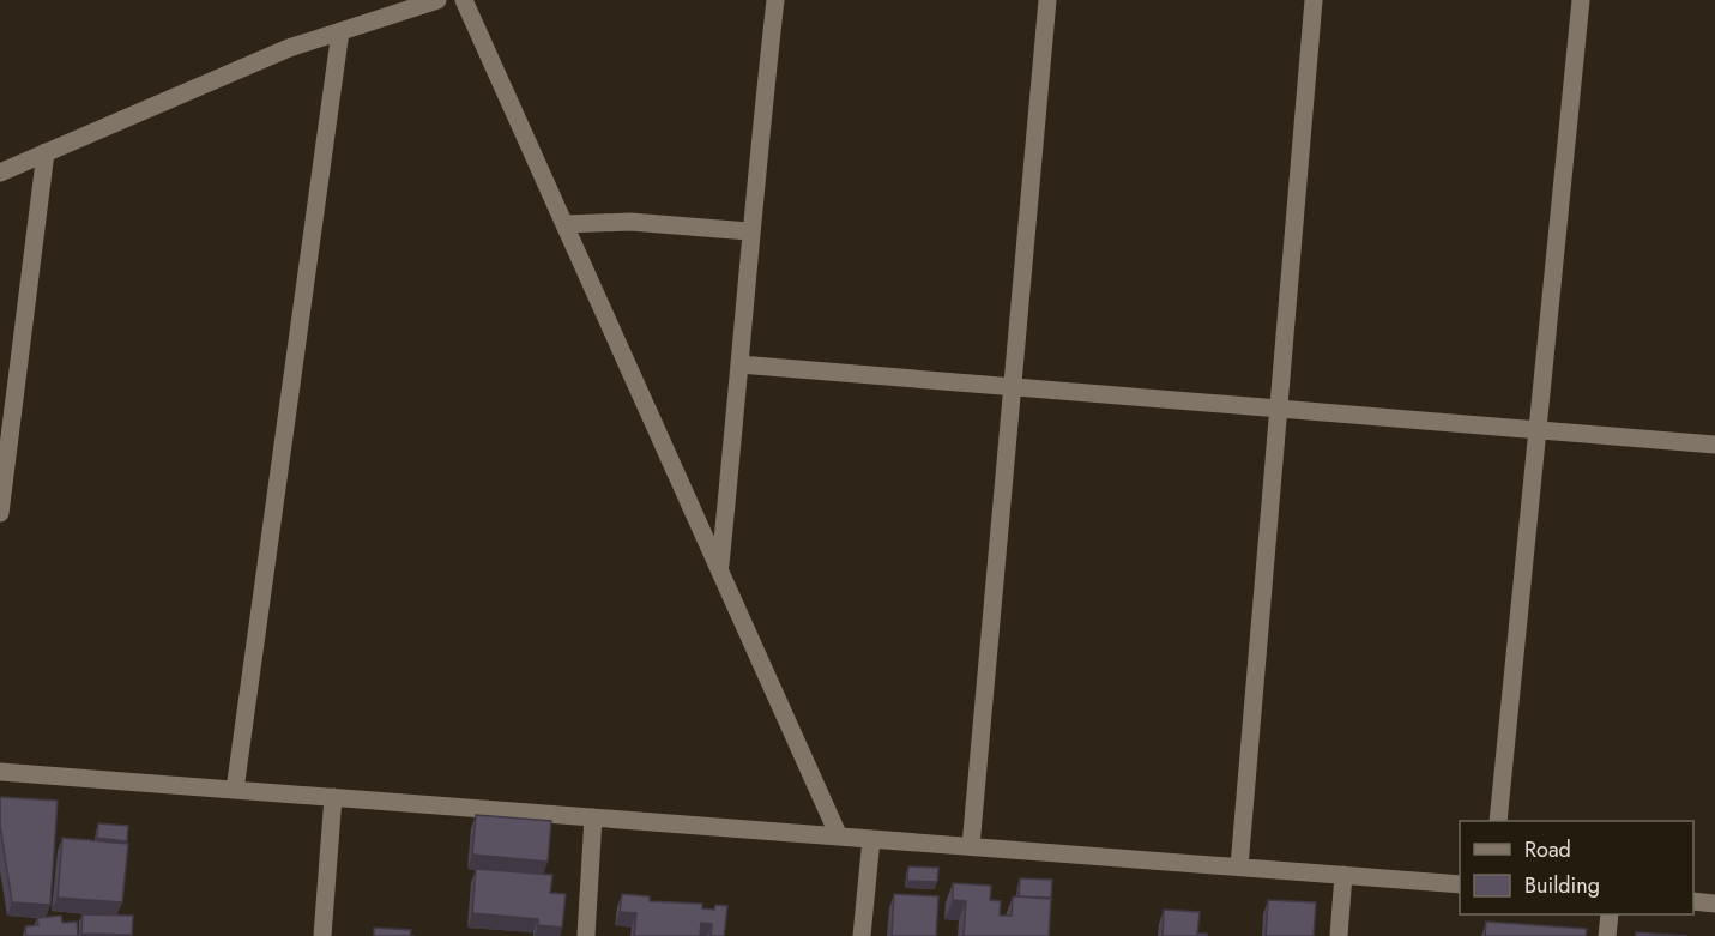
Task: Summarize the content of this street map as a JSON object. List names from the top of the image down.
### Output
{
  "legend": ["Road", "Building"]
}
